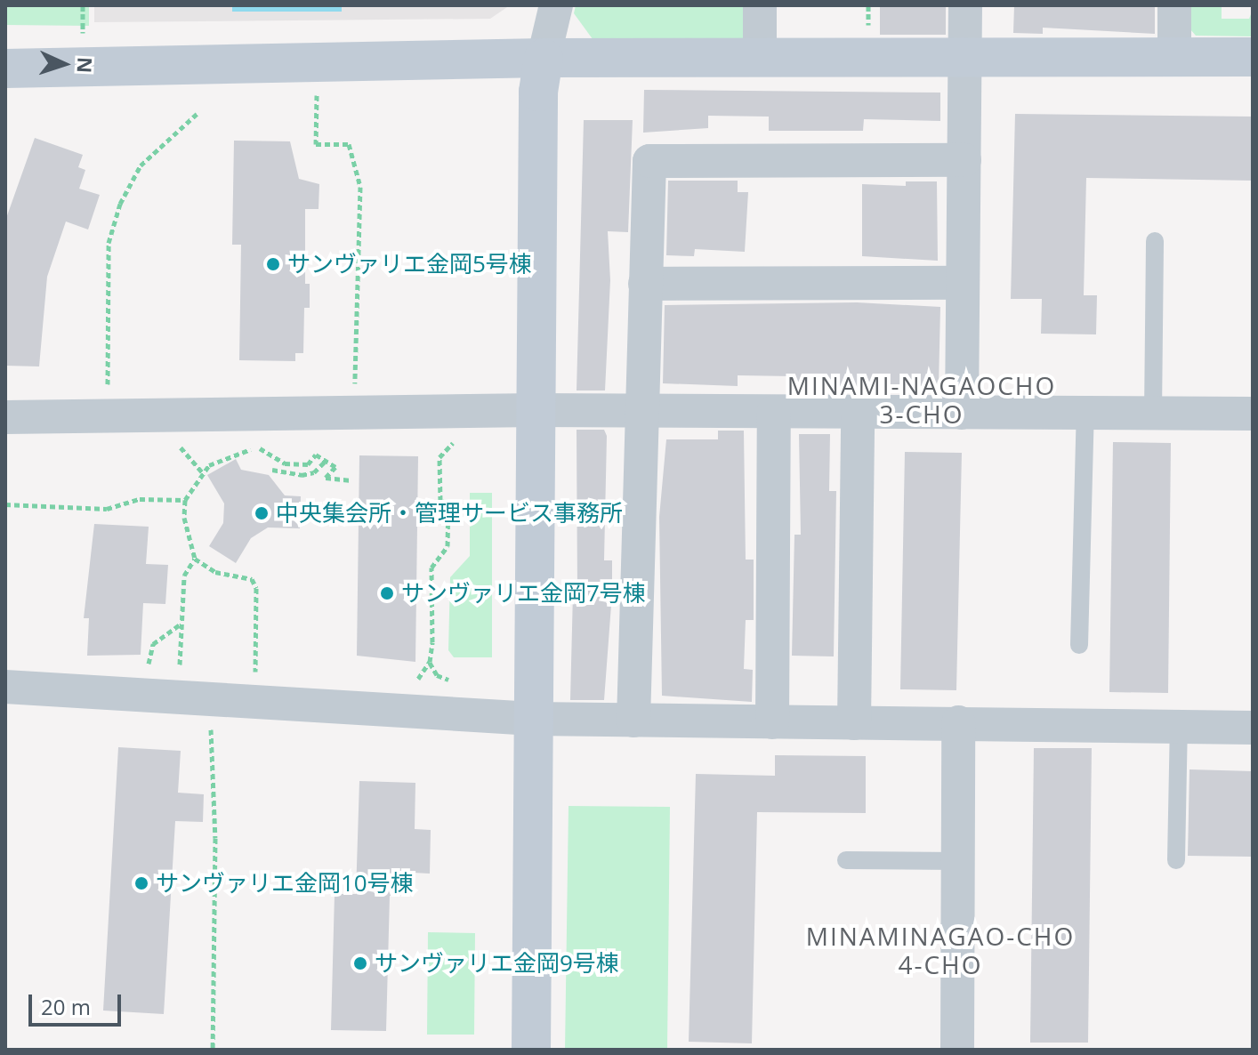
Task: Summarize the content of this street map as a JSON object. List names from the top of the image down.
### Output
{
  "districts": ["MINAMI-NAGAOCHO 3-CHO", "MINAMINAGAO-CHO 4-CHO"],
  "places": [
    "サンヴァリエ金岡5号棟",
    "中央集会所・管理サービス事務所",
    "サンヴァリエ金岡7号棟",
    "サンヴァリエ金岡10号棟",
    "サンヴァリエ金岡9号棟"
  ],
  "scale_bar": "20 m",
  "north": "right"
}
